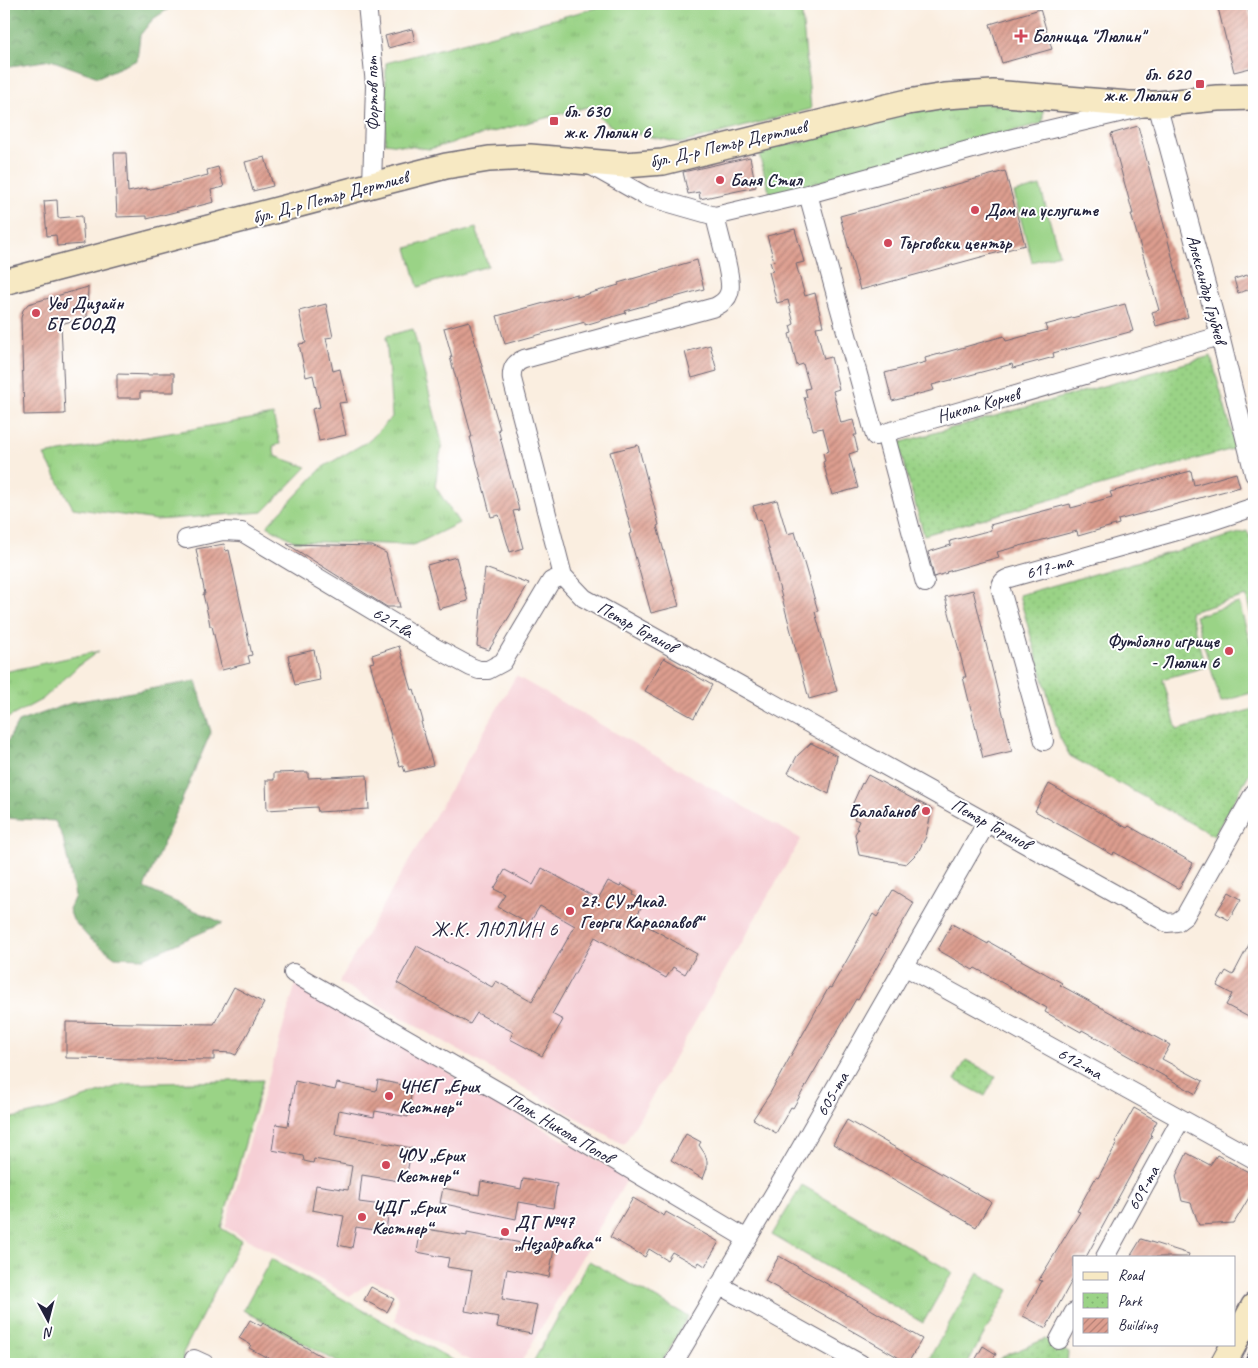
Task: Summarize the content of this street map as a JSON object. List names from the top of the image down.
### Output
{
  "streets": {
    "main road": ["бул. Д-р Петър Дертлиев"],
    "street": [
      "Фортов път",
      "Александър Грубчев",
      "Никола Корчев",
      "617-та",
      "621-ва",
      "Петър Горанов",
      "612-та",
      "605-та",
      "Полк. Никола Попов",
      "609-та"
    ]
  },
  "crossings": [
    ["Фортов път", "бул. Д-р Петър Дертлиев"],
    ["бул. Д-р Петър Дертлиев", "Александър Грубчев"],
    ["Александър Грубчев", "Никола Корчев"],
    ["621-ва", "Петър Горанов"],
    ["Петър Горанов", "605-та"],
    ["612-та", "605-та"],
    ["612-та", "609-та"],
    ["605-та", "Полк. Никола Попов"]
  ],
  "districts": ["Ж.К. ЛЮЛИН 6"],
  "places": {
    "health": ["Болница \"Люлин\""],
    "transit": ["бл. 620 ж.к. Люлин 6", "бл. 630 ж.к. Люлин 6"],
    "other": [
      "Баня Стил",
      "Дом на услугите",
      "Търговски център",
      "Уеб Дизайн БГ ЕООД",
      "Футболно игрище - Люлин 6",
      "Балабанов",
      "27. СУ „Акад. Георги Караславов“",
      "ЧНЕГ „Ерих Кестнер“",
      "ЧОУ „Ерих Кестнер“",
      "ЧДГ „Ерих Кестнер“",
      "ДГ №47 „Незабравка“"
    ]
  },
  "legend": ["Road", "Park", "Building"],
  "north": "bottom"
}
